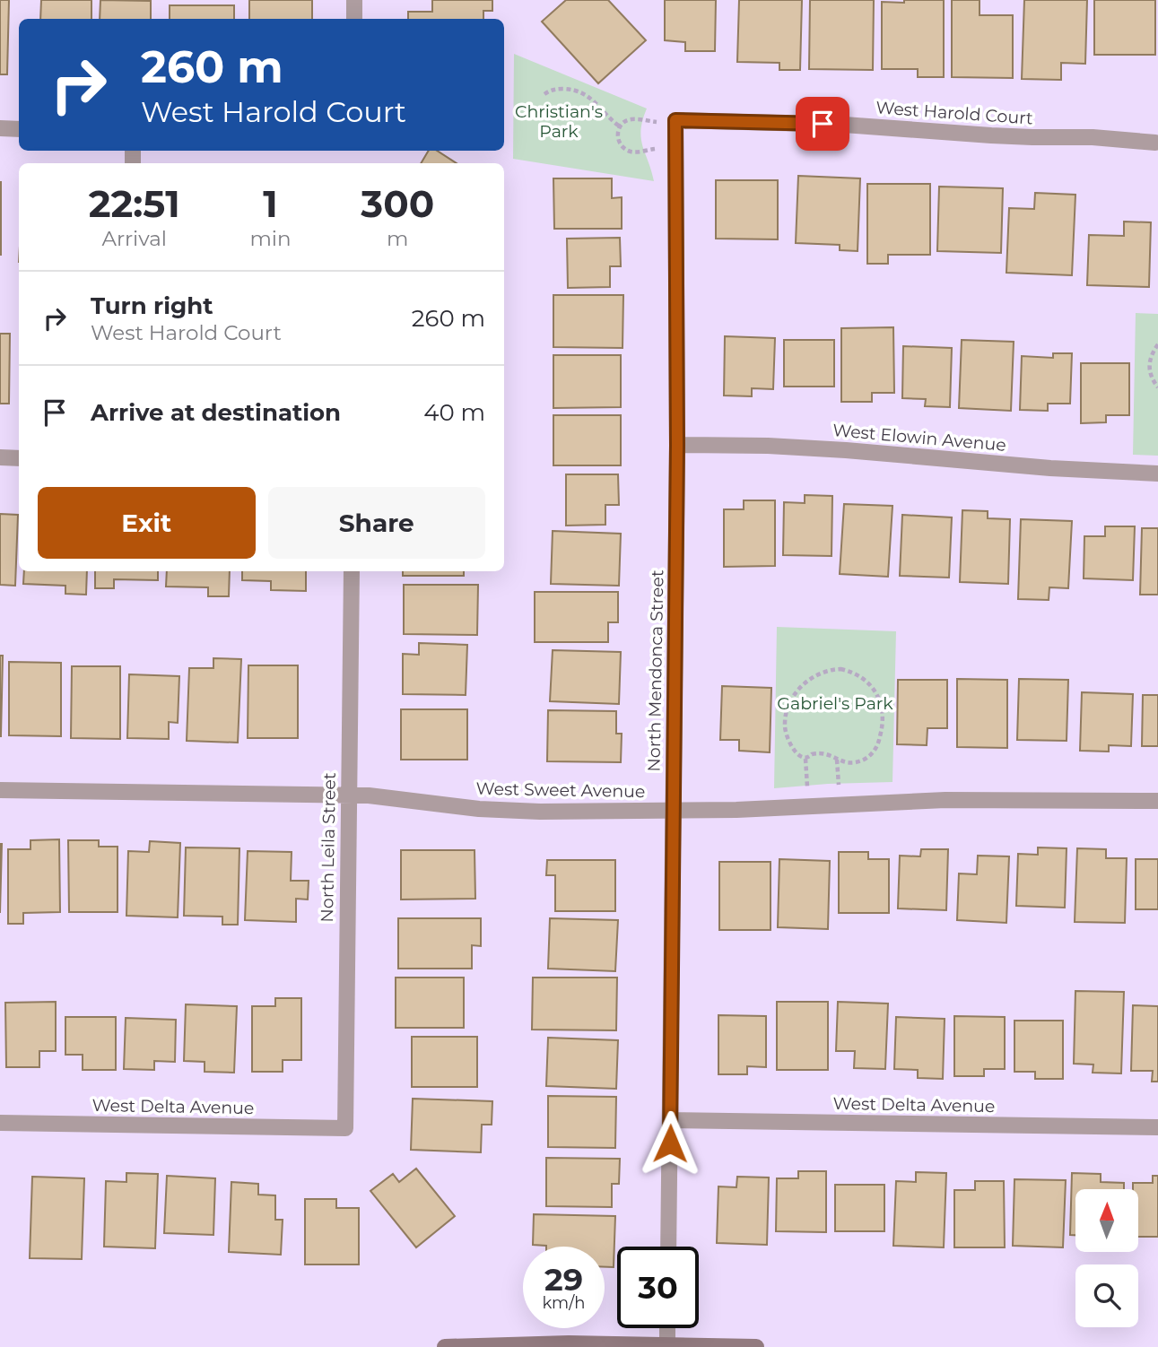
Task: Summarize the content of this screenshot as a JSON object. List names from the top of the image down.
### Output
{
  "streets": {
    "street": [
      "West Harold Court",
      "West Elowin Avenue",
      "North Mendonca Street",
      "West Sweet Avenue",
      "North Leila Street",
      "West Delta Avenue"
    ]
  },
  "crossings": [
    ["West Harold Court", "North Mendonca Street"],
    ["West Elowin Avenue", "North Mendonca Street"],
    ["North Mendonca Street", "West Sweet Avenue"],
    ["North Mendonca Street", "West Delta Avenue"],
    ["West Sweet Avenue", "North Leila Street"],
    ["North Leila Street", "West Delta Avenue"]
  ],
  "parks": ["Christian's Park", "Gabriel's Park"],
  "north": "top",
  "page": {
    "turn": ["260 m", "West Harold Court"],
    "eta": [
      "22:51",
      "Arrival",
      "1",
      "min",
      "300",
      "m"
    ],
    "list": [
      {
        "name": "Turn right",
        "note": "West Harold Court",
        "value": "260 m"
      },
      {
        "name": "Arrive at destination",
        "value": "40 m"
      }
    ],
    "buttons": ["Exit", "Share"],
    "speed": "29 km/h",
    "limit": "30"
  }
}
